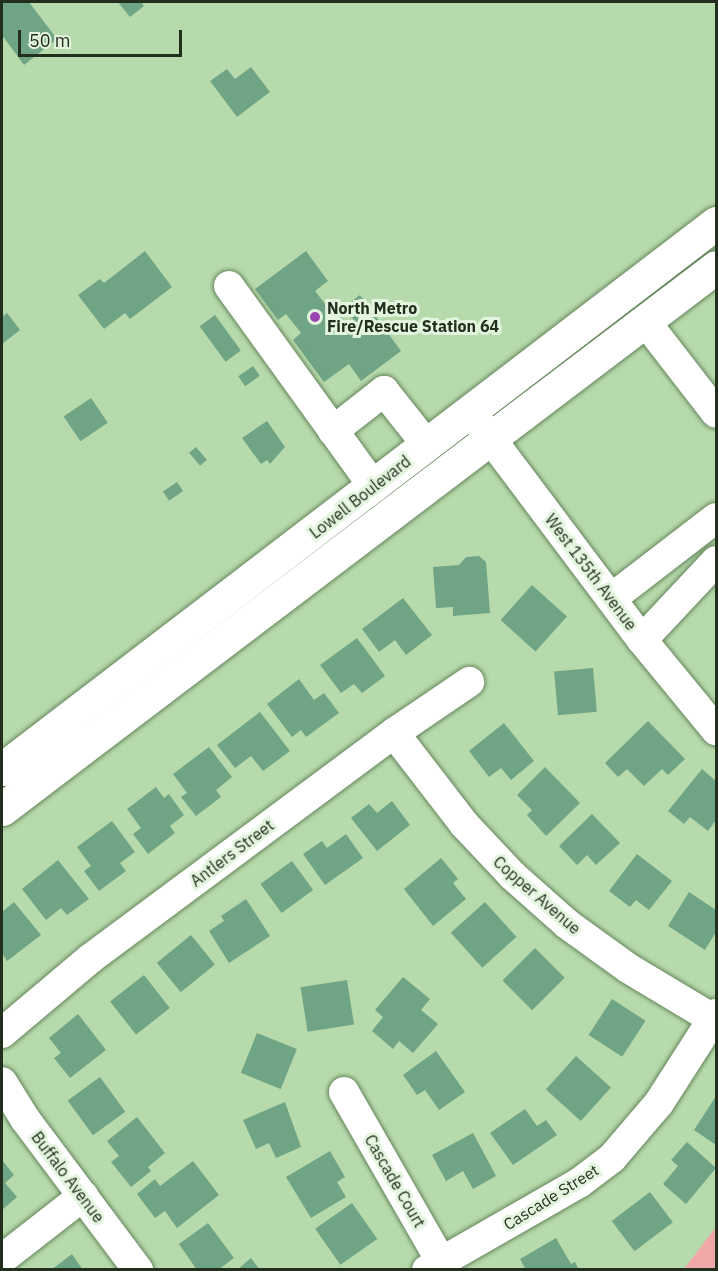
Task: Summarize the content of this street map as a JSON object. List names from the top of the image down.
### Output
{
  "streets": {
    "main road": ["Lowell Boulevard"],
    "street": [
      "West 135th Avenue",
      "Antlers Street",
      "Copper Avenue",
      "Buffalo Avenue",
      "Cascade Court",
      "Cascade Street"
    ]
  },
  "crossings": [
    ["Lowell Boulevard", "West 135th Avenue"],
    ["Antlers Street", "Copper Avenue"],
    ["Copper Avenue", "Cascade Street"],
    ["Cascade Court", "Cascade Street"]
  ],
  "places": ["North Metro Fire/Rescue Station 64"],
  "scale_bar": "50 m"
}
